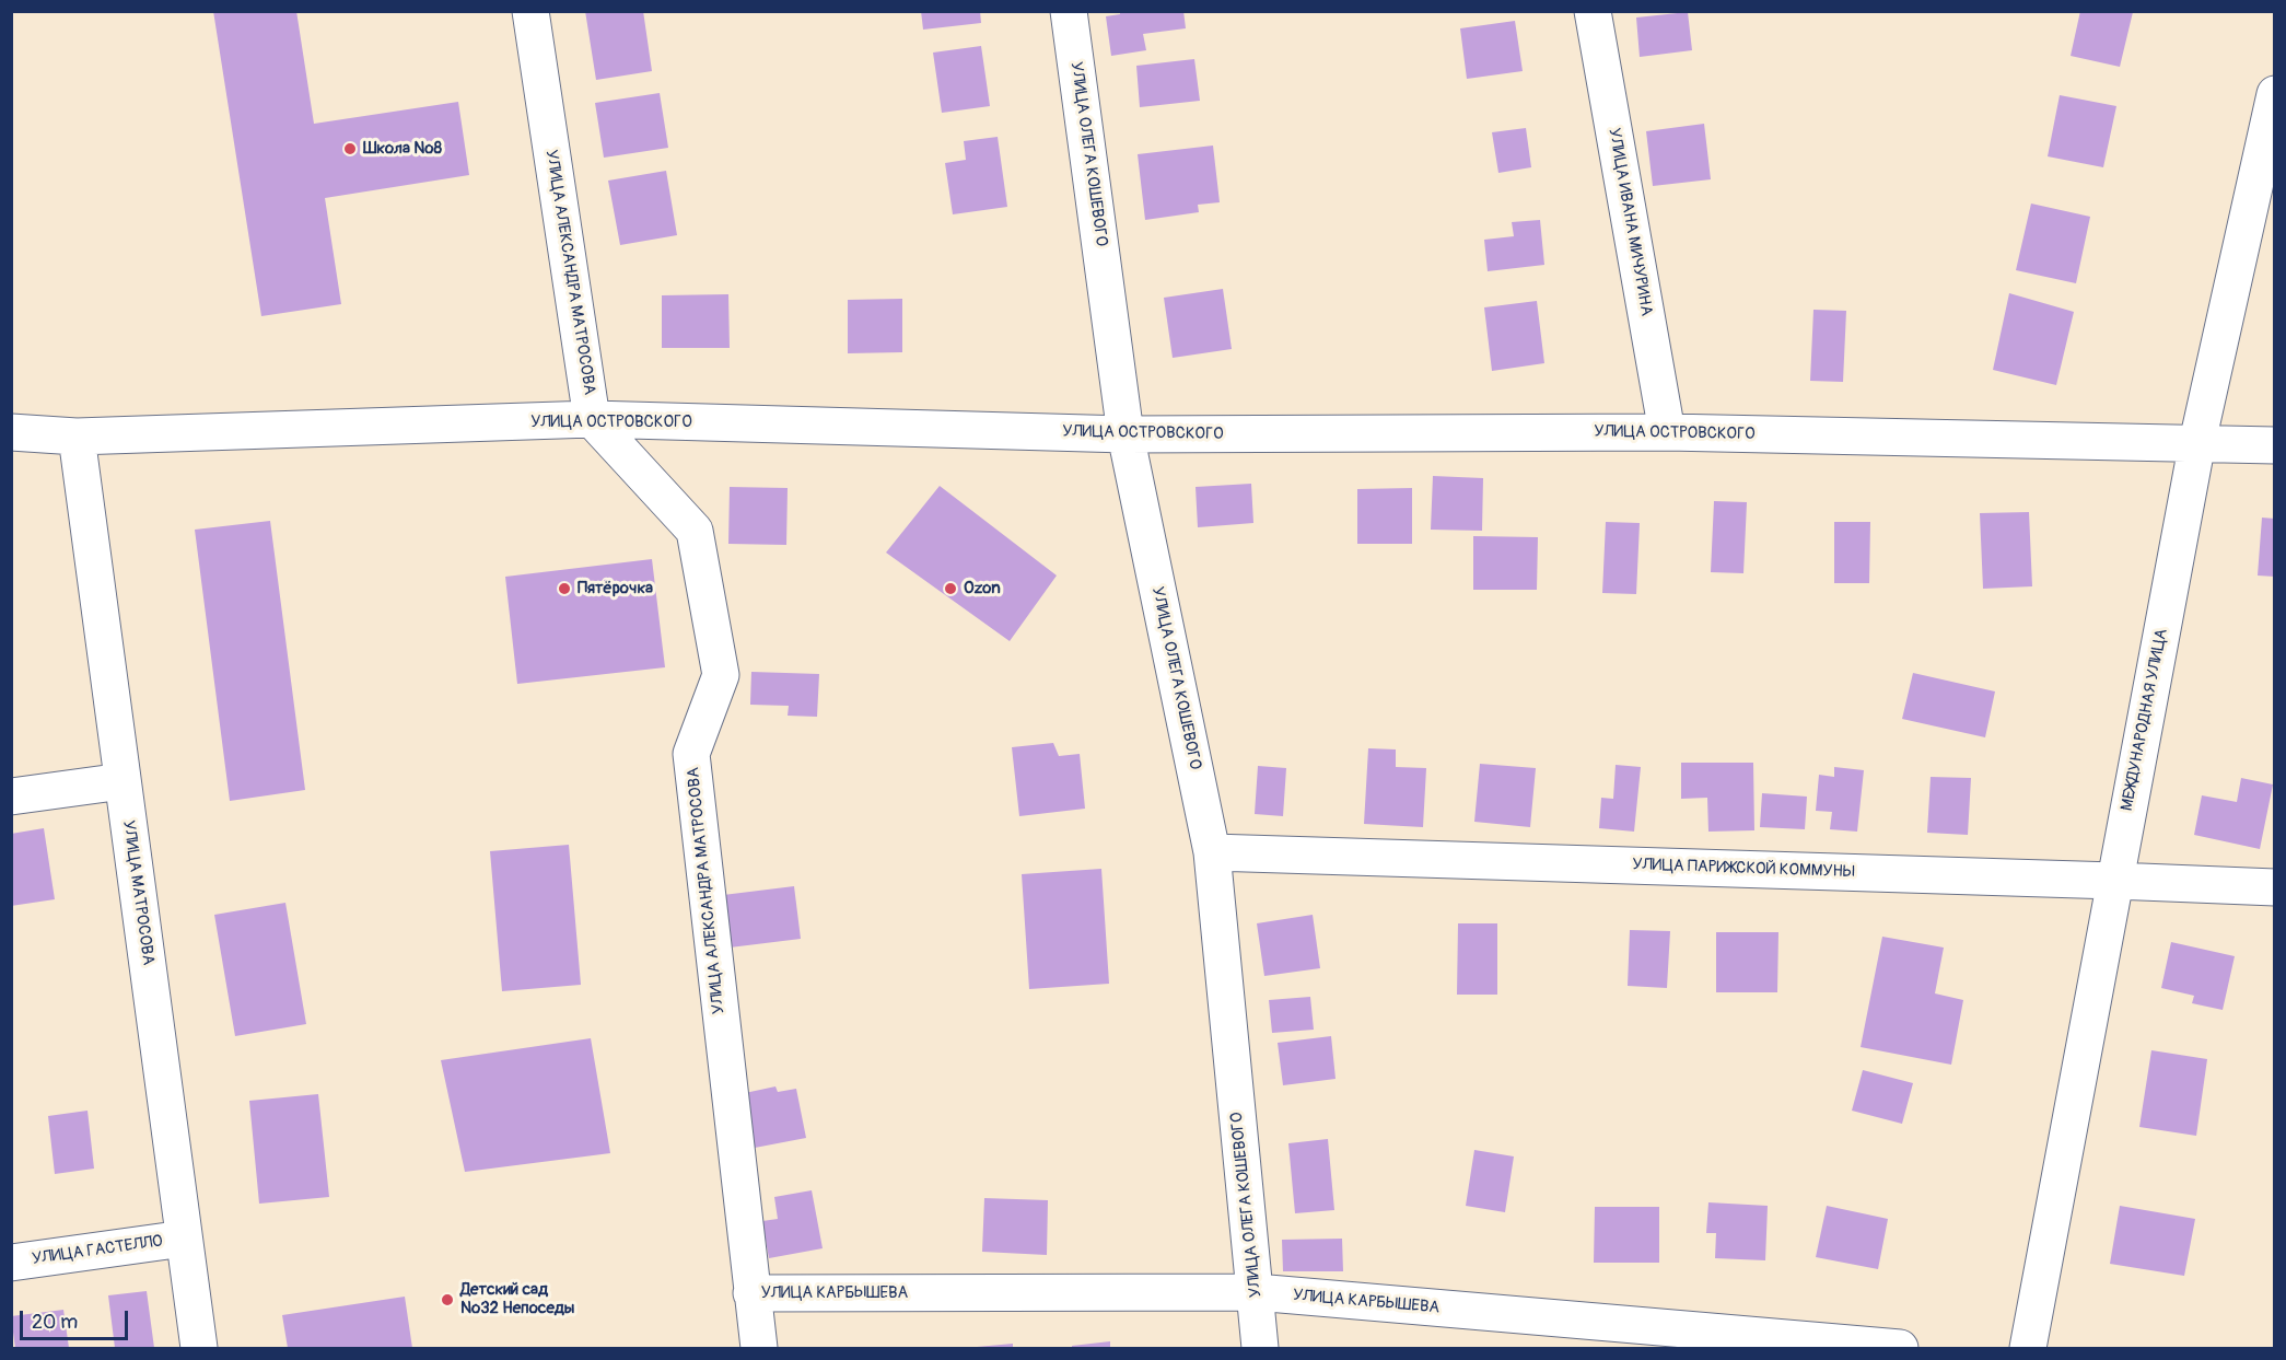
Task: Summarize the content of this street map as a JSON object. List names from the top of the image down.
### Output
{
  "streets": {
    "street": [
      "УЛИЦА ОЛЕГА КОШЕВОГО",
      "УЛИЦА ИВАНА МИЧУРИНА",
      "УЛИЦА АЛЕКСАНДРА МАТРОСОВА",
      "УЛИЦА ОСТРОВСКОГО",
      "МЕЖДУНАРОДНАЯ УЛИЦА",
      "УЛИЦА ПАРИЖСКОЙ КОММУНЫ",
      "УЛИЦА МАТРОСОВА",
      "УЛИЦА ГАСТЕЛЛО",
      "УЛИЦА КАРБЫШЕВА"
    ]
  },
  "crossings": [
    ["УЛИЦА ОЛЕГА КОШЕВОГО", "УЛИЦА ОСТРОВСКОГО"],
    ["УЛИЦА ОЛЕГА КОШЕВОГО", "УЛИЦА ПАРИЖСКОЙ КОММУНЫ"],
    ["УЛИЦА ОЛЕГА КОШЕВОГО", "УЛИЦА КАРБЫШЕВА"],
    ["УЛИЦА ИВАНА МИЧУРИНА", "УЛИЦА ОСТРОВСКОГО"],
    ["УЛИЦА АЛЕКСАНДРА МАТРОСОВА", "УЛИЦА ОСТРОВСКОГО"],
    ["УЛИЦА АЛЕКСАНДРА МАТРОСОВА", "УЛИЦА КАРБЫШЕВА"],
    ["УЛИЦА ОСТРОВСКОГО", "МЕЖДУНАРОДНАЯ УЛИЦА"],
    ["УЛИЦА ОСТРОВСКОГО", "УЛИЦА МАТРОСОВА"],
    ["МЕЖДУНАРОДНАЯ УЛИЦА", "УЛИЦА ПАРИЖСКОЙ КОММУНЫ"],
    ["УЛИЦА МАТРОСОВА", "УЛИЦА ГАСТЕЛЛО"]
  ],
  "places": [
    "Школа №8",
    "Пятёрочка",
    "Ozon",
    "Детский сад №32 Непоседы"
  ],
  "scale_bar": "20 m"
}
